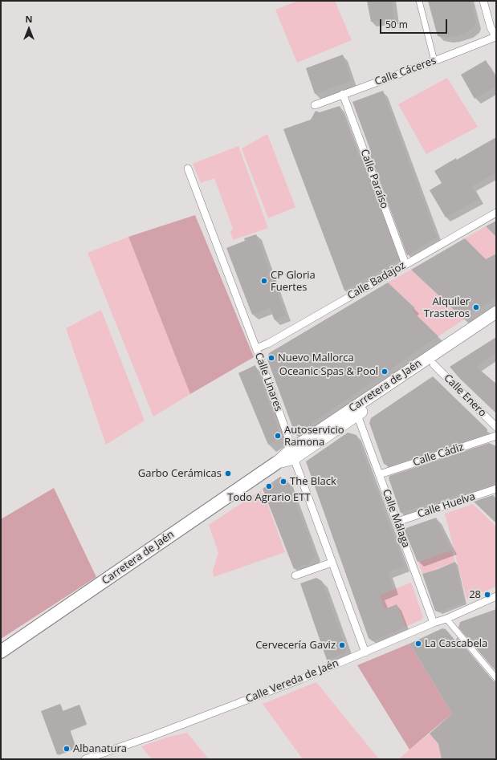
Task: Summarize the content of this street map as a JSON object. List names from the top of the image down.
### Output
{
  "streets": {
    "highway": ["Carretera de Jaén"],
    "street": [
      "Calle Cáceres",
      "Calle Paraíso",
      "Calle Badajoz",
      "Calle Linares",
      "Calle Enero",
      "Calle Cádiz",
      "Calle Huelva",
      "Calle Málaga",
      "Calle Vereda de Jaén"
    ]
  },
  "crossings": [
    ["Calle Cáceres", "Calle Paraíso"],
    ["Calle Paraíso", "Calle Badajoz"],
    ["Calle Badajoz", "Calle Linares"],
    ["Calle Linares", "Carretera de Jaén"],
    ["Calle Linares", "Calle Vereda de Jaén"],
    ["Carretera de Jaén", "Calle Enero"],
    ["Carretera de Jaén", "Calle Málaga"],
    ["Calle Cádiz", "Calle Málaga"],
    ["Calle Huelva", "Calle Málaga"],
    ["Calle Málaga", "Calle Vereda de Jaén"]
  ],
  "places": [
    "CP Gloria Fuertes",
    "Alquiler Trasteros",
    "Nuevo Mallorca",
    "Oceanic Spas & Pool",
    "Autoservicio Ramona",
    "Garbo Cerámicas",
    "The Black",
    "Todo Agrario ETT",
    "28",
    "La Cascabela",
    "Cervecería Gaviz",
    "Albanatura"
  ],
  "scale_bar": "50 m",
  "north": "top"
}
